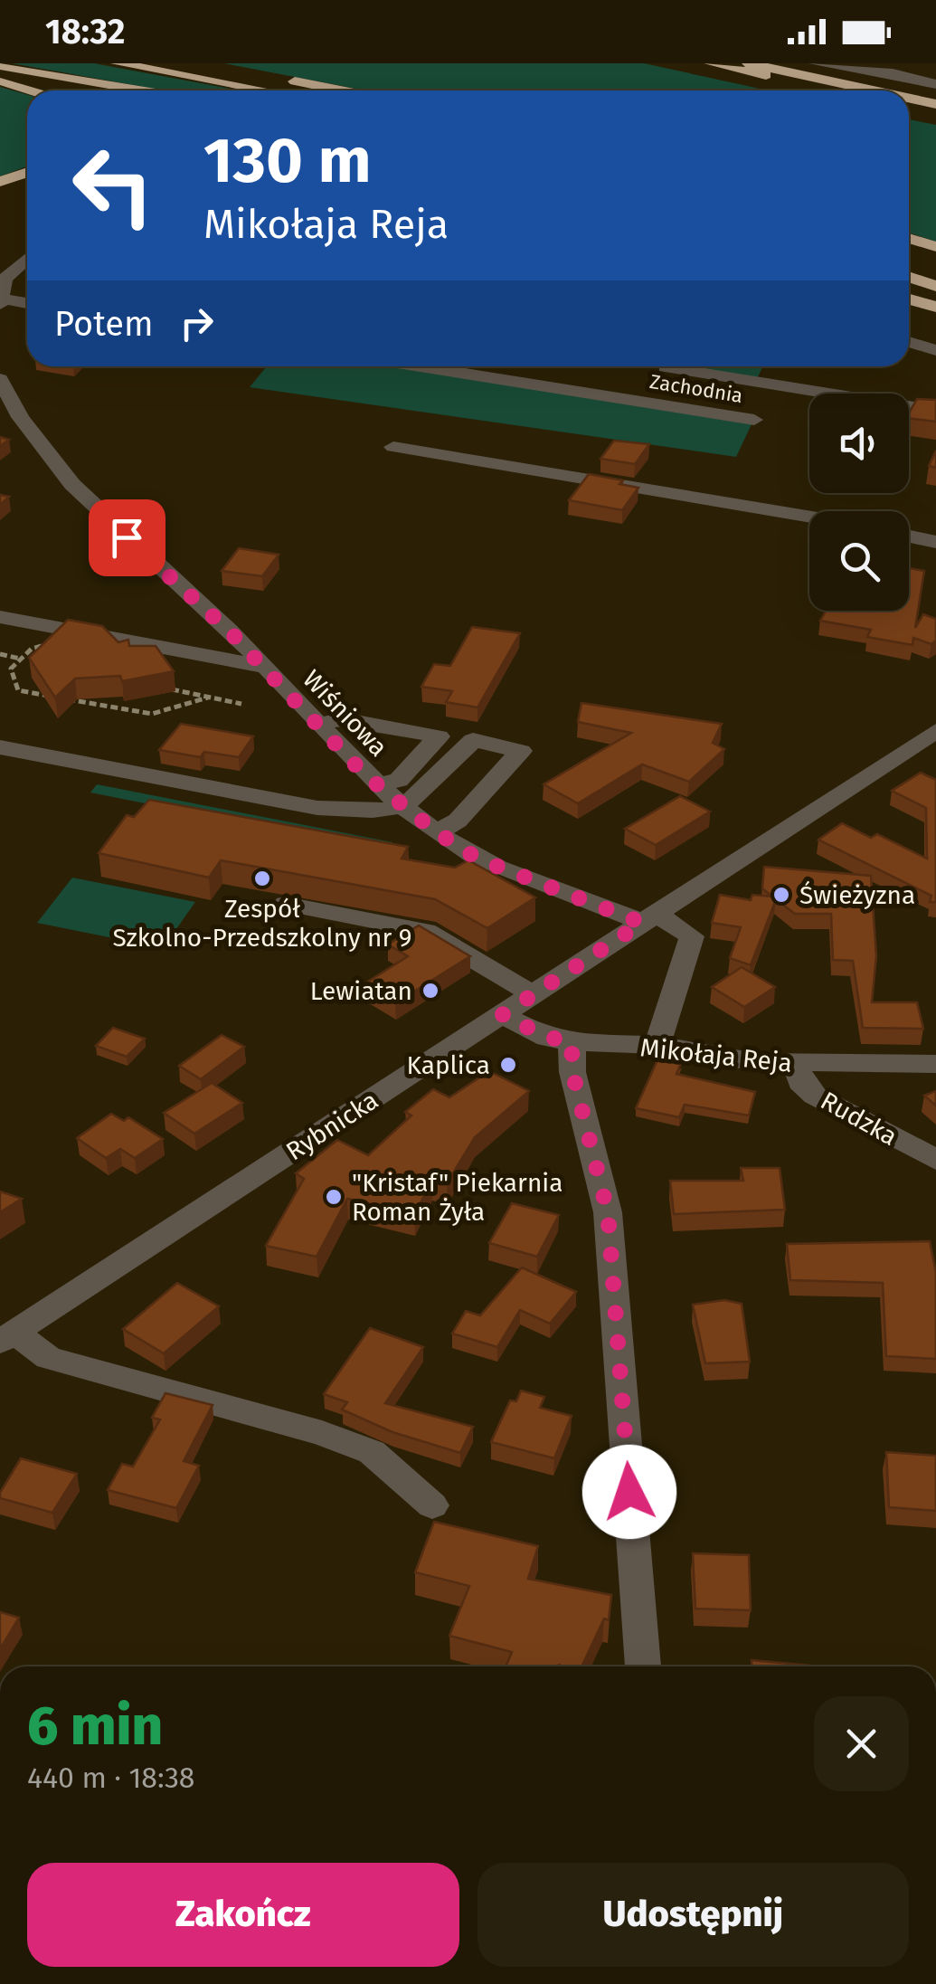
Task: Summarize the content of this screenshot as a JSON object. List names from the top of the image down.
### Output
{
  "streets": {
    "street": [
      "Zachodnia",
      "Wiśniowa",
      "Mikołaja Reja",
      "Rudzka",
      "Rybnicka"
    ]
  },
  "crossings": [
    ["Wiśniowa", "Mikołaja Reja"],
    ["Wiśniowa", "Rybnicka"],
    ["Mikołaja Reja", "Rudzka"],
    ["Mikołaja Reja", "Rybnicka"]
  ],
  "places": [
    "Zespół Szkolno-Przedszkolny nr 9",
    "Świeżyzna",
    "Lewiatan",
    "Kaplica",
    "\"Kristaf\" Piekarnia Roman Żyła"
  ],
  "page": {
    "status": "18:32",
    "turn": ["130 m", "Mikołaja Reja"],
    "then": "Potem",
    "heading": ["6 min", "440 m · 18:38"],
    "buttons": ["Zakończ", "Udostępnij"]
  }
}
